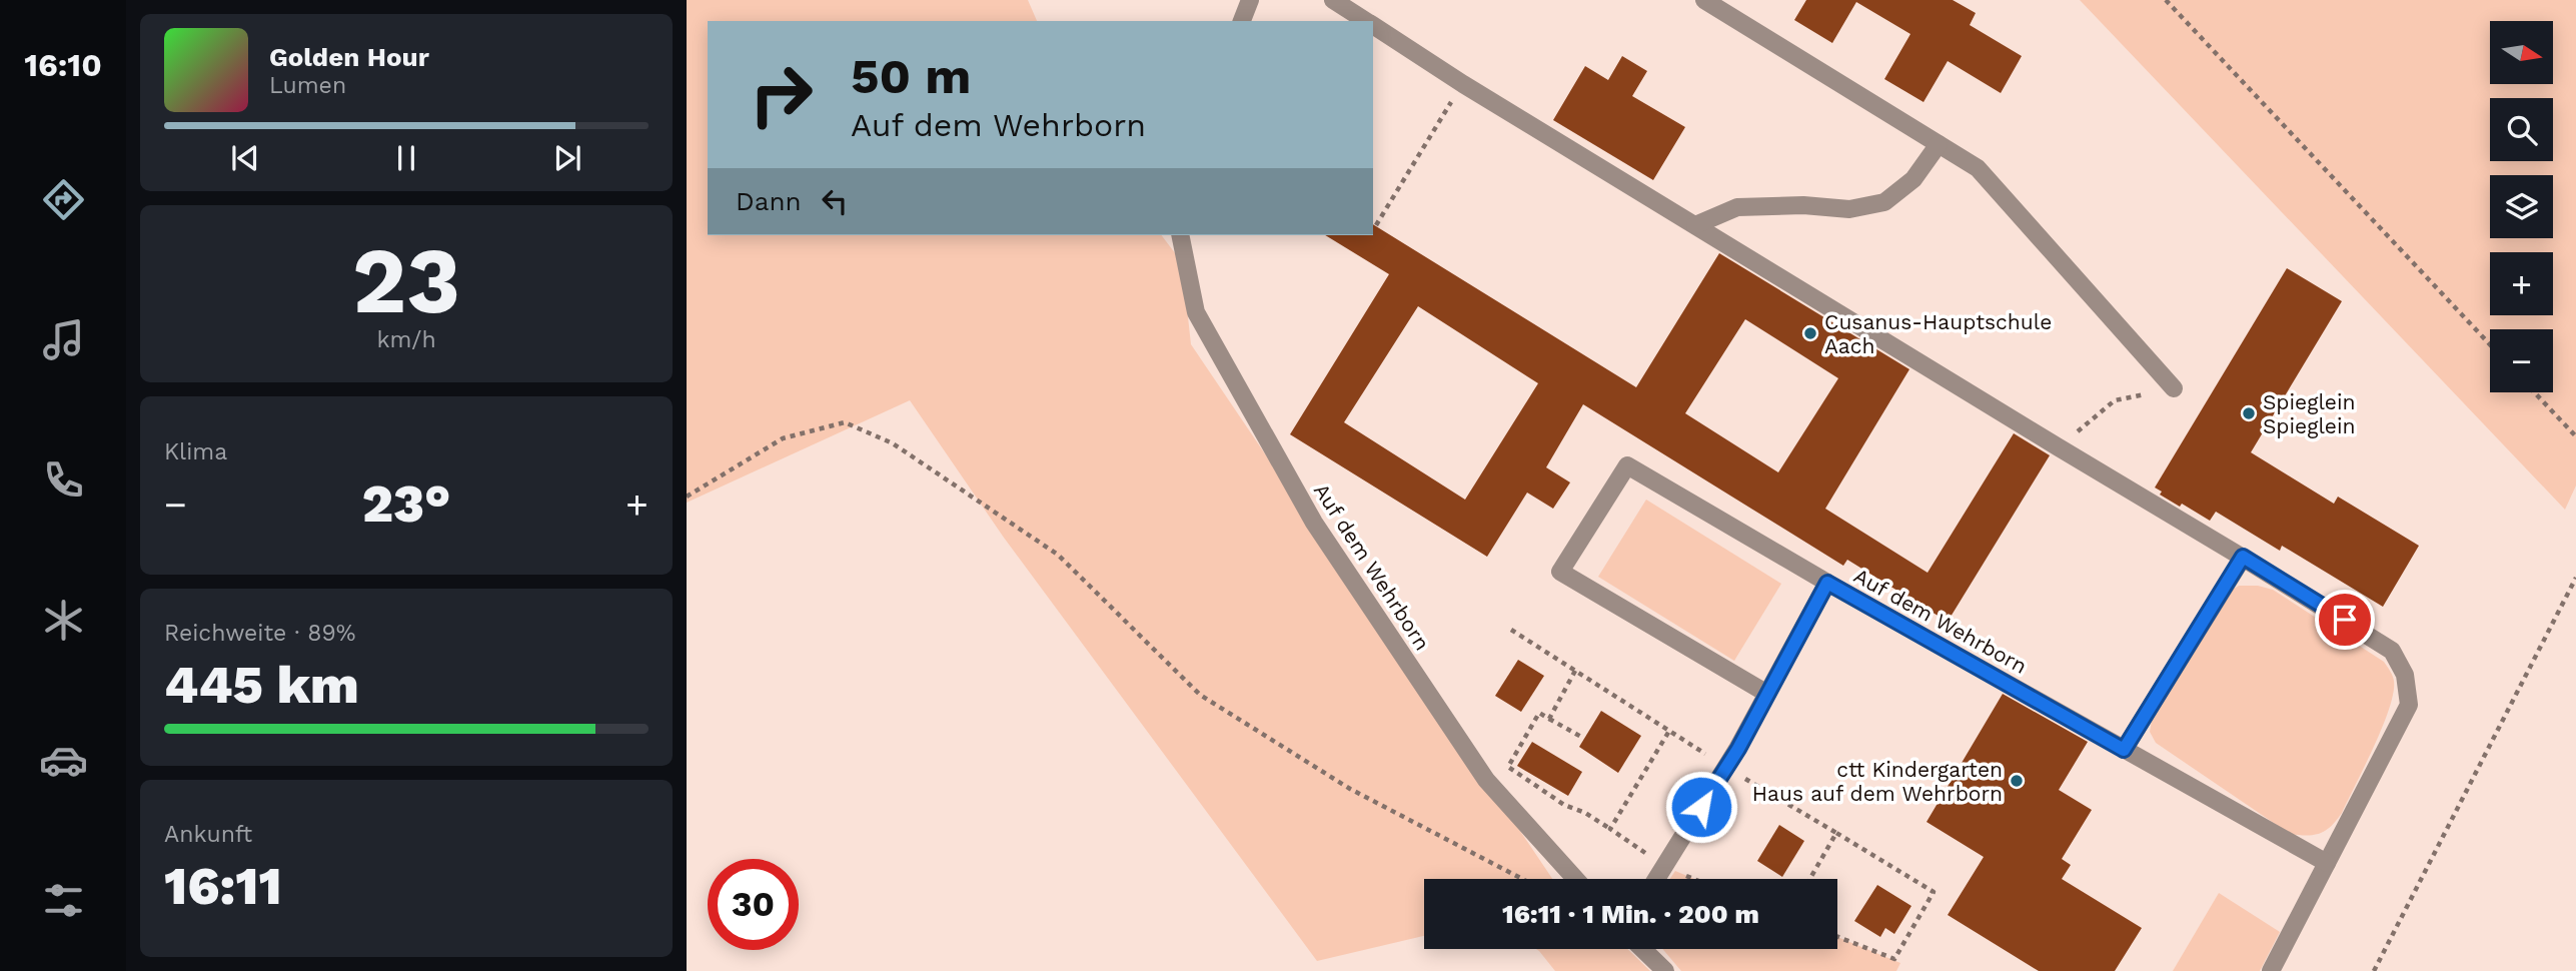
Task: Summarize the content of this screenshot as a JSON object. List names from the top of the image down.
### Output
{
  "streets": {
    "street": ["Auf dem Wehrborn"]
  },
  "places": ["Cusanus-Hauptschule Aach", "Spieglein Spieglein", "ctt Kindergarten Haus auf dem Wehrborn"],
  "north": "right",
  "page": {
    "tabs": "16:10",
    "map_buttons": ["+", "−"],
    "turn": ["50 m", "Auf dem Wehrborn"],
    "song": ["Golden Hour", "Lumen"],
    "then": "Dann",
    "tile": [
      ["23", "km/h"],
      "Klima",
      ["Reichweite · 89%", "445 km"],
      ["Ankunft", "16:11"]
    ],
    "heat": ["−", "23°", "+"],
    "limit": "30",
    "trip": "16:11 · 1 Min. · 200 m"
  }
}
